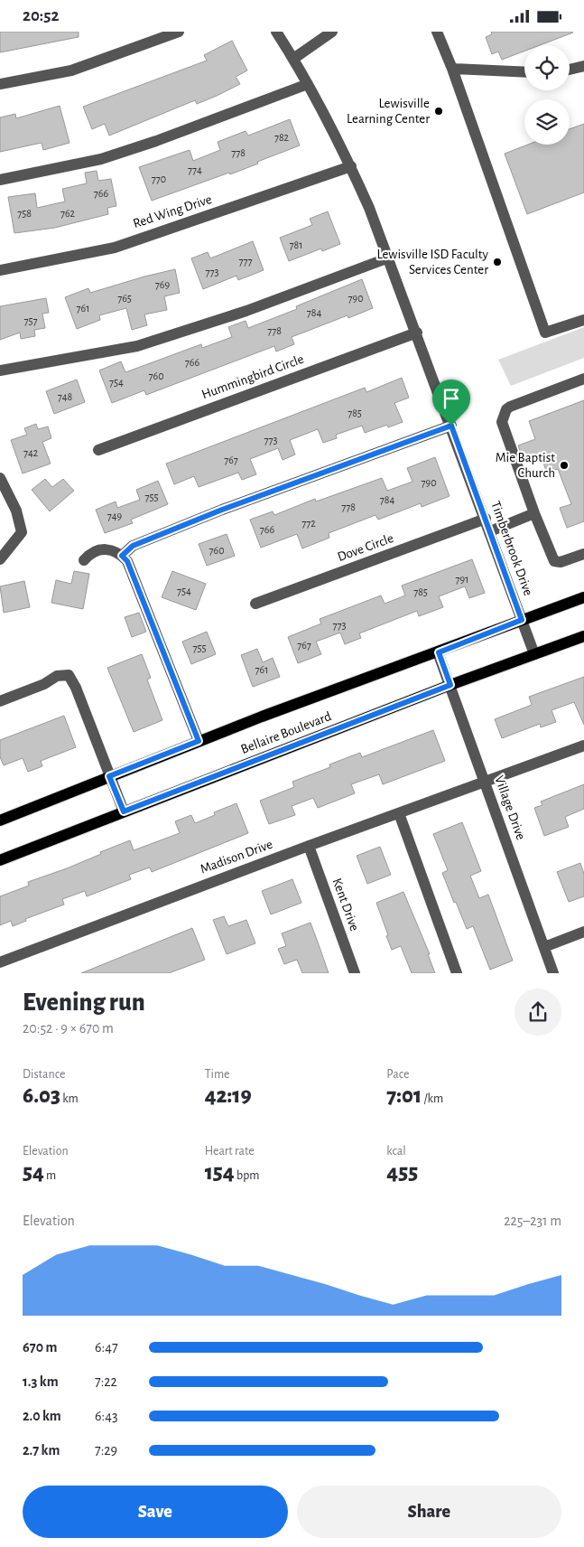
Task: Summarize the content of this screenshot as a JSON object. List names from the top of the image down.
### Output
{
  "streets": {
    "main road": ["Bellaire Boulevard"],
    "street": [
      "Red Wing Drive",
      "Hummingbird Circle",
      "Dove Circle",
      "Timberbrook Drive",
      "Village Drive",
      "Madison Drive",
      "Kent Drive"
    ]
  },
  "crossings": [
    ["Red Wing Drive", "Timberbrook Drive"],
    ["Hummingbird Circle", "Timberbrook Drive"],
    ["Dove Circle", "Timberbrook Drive"],
    ["Timberbrook Drive", "Bellaire Boulevard"],
    ["Bellaire Boulevard", "Village Drive"],
    ["Village Drive", "Madison Drive"],
    ["Madison Drive", "Kent Drive"]
  ],
  "places": ["Lewisville Learning Center", "Lewisville ISD Faculty Services Center", "Mie Baptist Church"],
  "house_numbers": [
    "782",
    "778",
    "774",
    "770",
    "766",
    "758",
    "762",
    "781",
    "777",
    "773",
    "769",
    "765",
    "790",
    "761",
    "784",
    "757",
    "778",
    "766",
    "760",
    "754",
    "748",
    "785",
    "773",
    "742",
    "767",
    "790",
    "755",
    "784",
    "778",
    "749",
    "772",
    "766",
    "760",
    "791",
    "754",
    "785",
    "773",
    "767",
    "755",
    "761"
  ],
  "page": {
    "status": "20:52",
    "heading": ["Evening run", "20:52 · 9 × 670 m"],
    "stats": [
      ["Distance", "6.03 km"],
      ["Time", "42:19"],
      ["Pace", "7:01 /km"],
      ["Elevation", "54 m"],
      ["Heart rate", "154 bpm"],
      ["kcal", "455"]
    ],
    "chart": ["Elevation", "225–231 m"],
    "list": [
      {
        "name": "670 m",
        "note": "6:47"
      },
      {
        "name": "1.3 km",
        "note": "7:22"
      },
      {
        "name": "2.0 km",
        "note": "6:43"
      },
      {
        "name": "2.7 km",
        "note": "7:29"
      }
    ],
    "buttons": ["Save", "Share"]
  }
}
